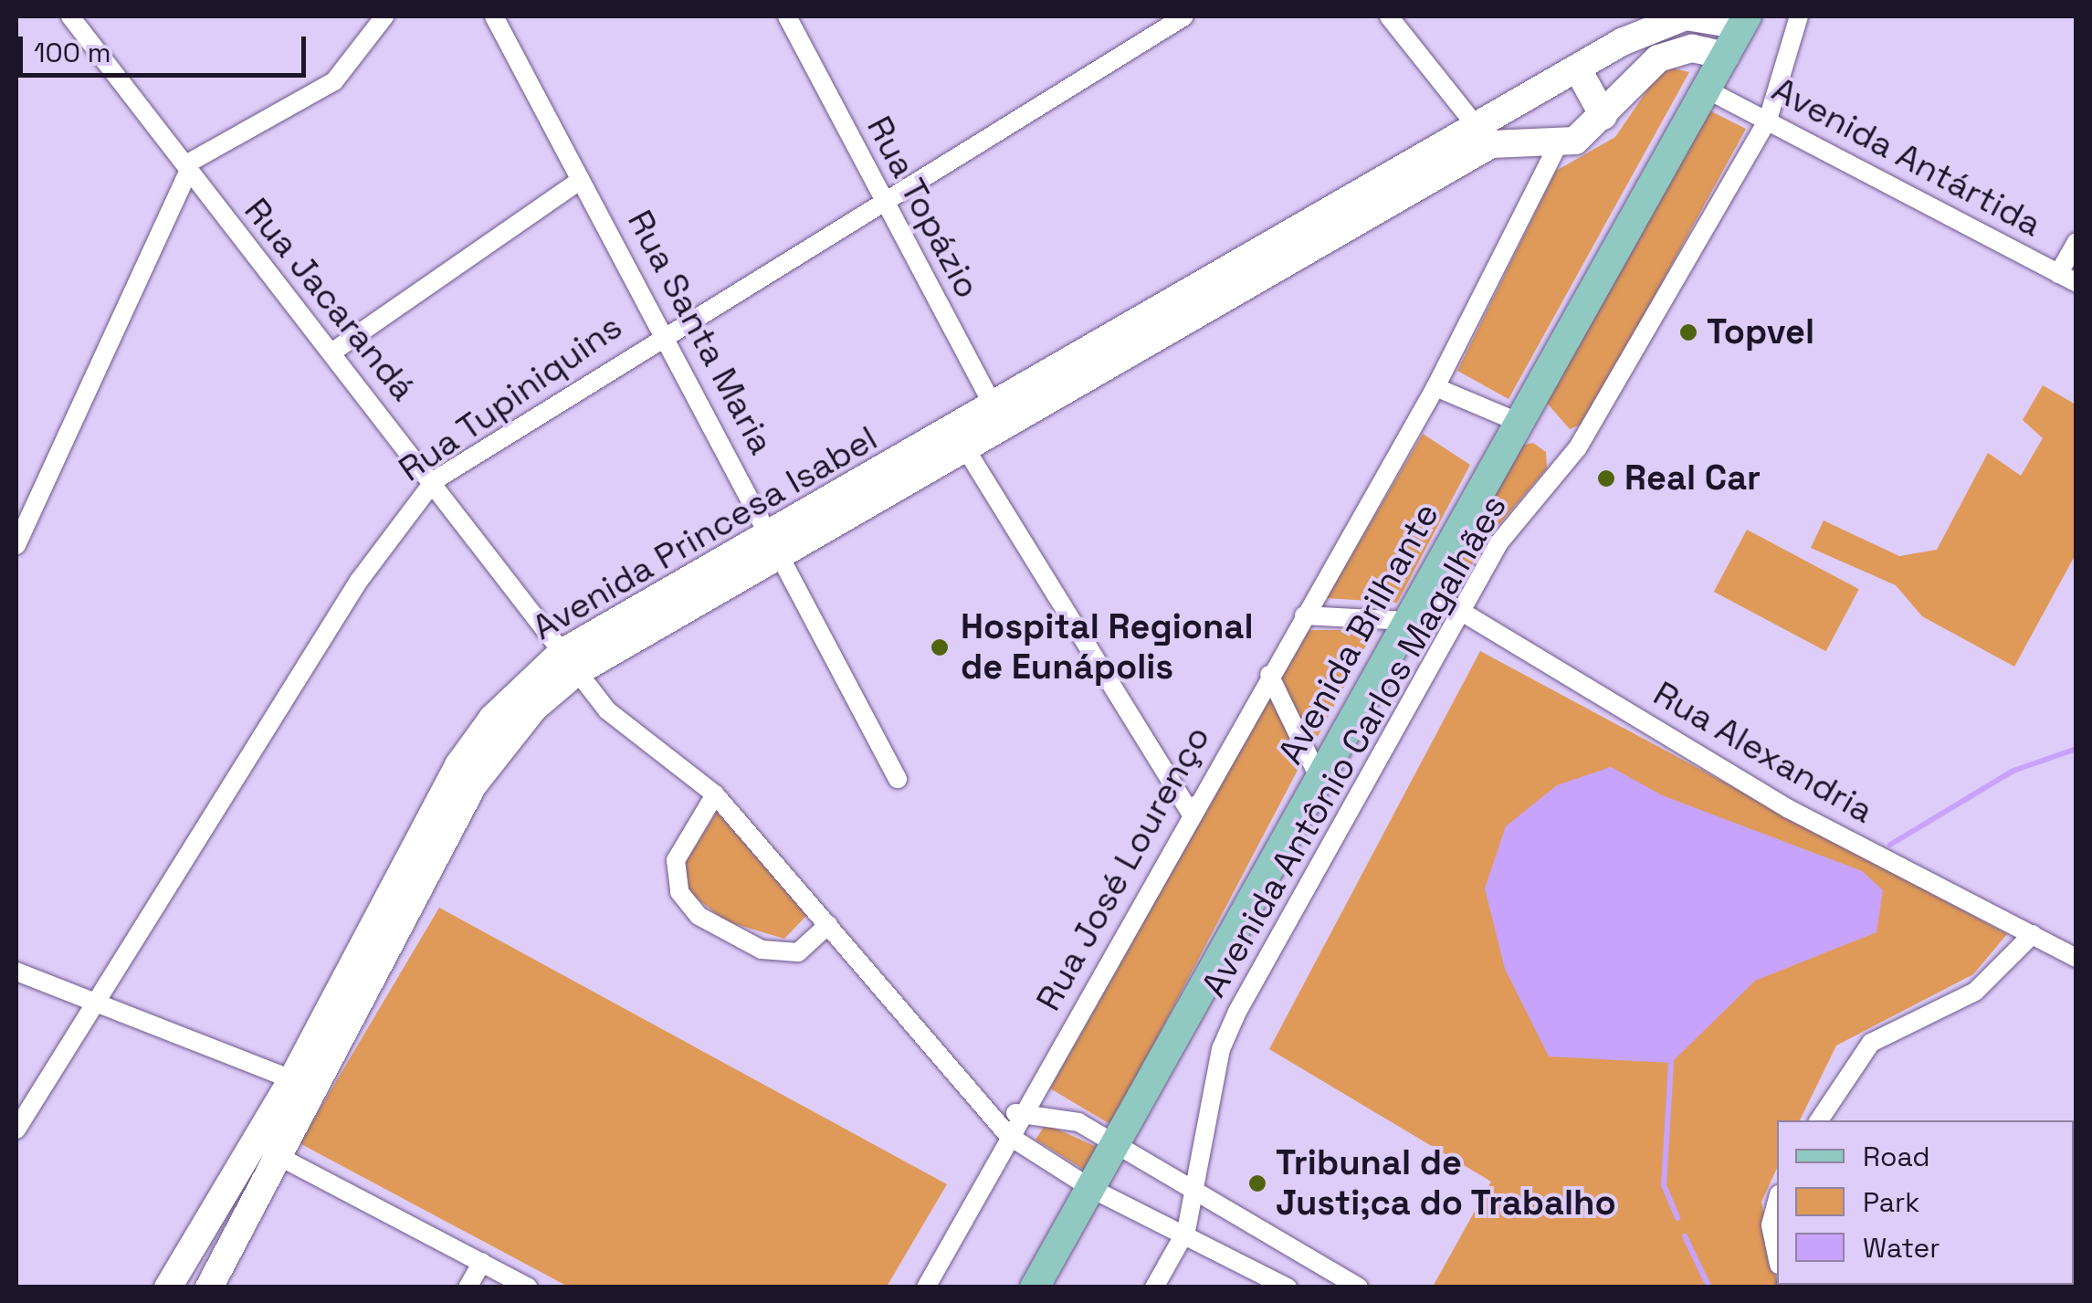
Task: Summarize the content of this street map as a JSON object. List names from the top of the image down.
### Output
{
  "streets": {
    "main road": ["Avenida Princesa Isabel", "Avenida Brilhante"],
    "street": [
      "Avenida Antártida",
      "Rua Topázio",
      "Rua Jacarandá",
      "Rua Santa Maria",
      "Rua Tupiniquins",
      "Avenida Antônio Carlos Magalhães",
      "Rua Alexandria",
      "Rua José Lourenço"
    ]
  },
  "crossings": [
    ["Avenida Antártida", "Avenida Brilhante"],
    ["Avenida Antártida", "Avenida Antônio Carlos Magalhães"],
    ["Rua Topázio", "Rua Tupiniquins"],
    ["Rua Topázio", "Avenida Princesa Isabel"],
    ["Rua Jacarandá", "Rua Tupiniquins"],
    ["Rua Jacarandá", "Avenida Princesa Isabel"],
    ["Rua Jacarandá", "Avenida Brilhante"],
    ["Rua Jacarandá", "Avenida Antônio Carlos Magalhães"],
    ["Rua Jacarandá", "Rua José Lourenço"],
    ["Rua Santa Maria", "Rua Tupiniquins"],
    ["Rua Santa Maria", "Avenida Princesa Isabel"],
    ["Avenida Princesa Isabel", "Rua José Lourenço"],
    ["Avenida Brilhante", "Rua Alexandria"],
    ["Avenida Antônio Carlos Magalhães", "Rua Alexandria"]
  ],
  "places": [
    "Topvel",
    "Real Car",
    "Hospital Regional de Eunápolis",
    "Tribunal de Justi;ca do Trabalho"
  ],
  "legend": ["Road", "Park", "Water"],
  "scale_bar": "100 m"
}
